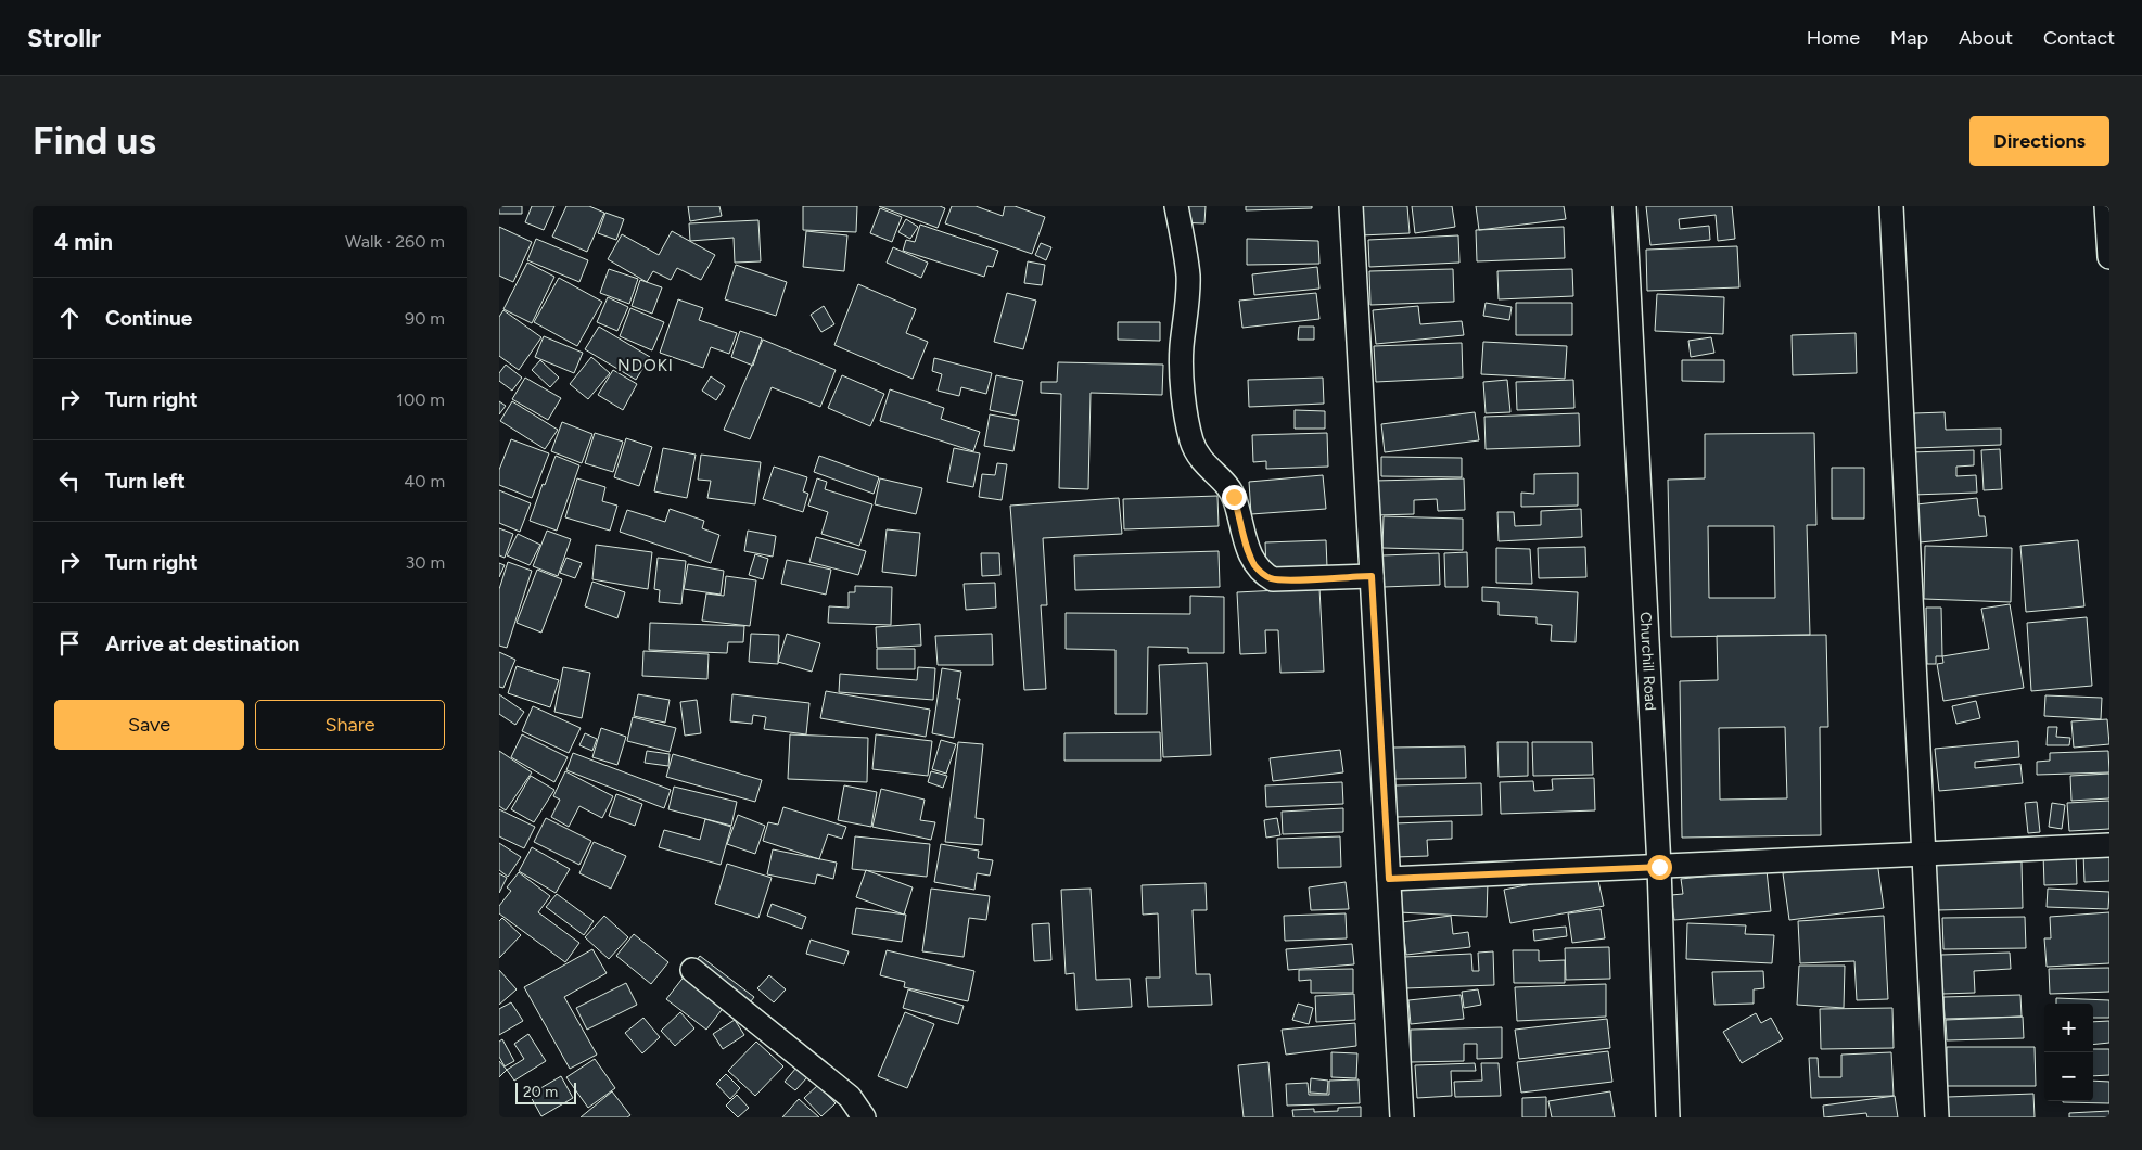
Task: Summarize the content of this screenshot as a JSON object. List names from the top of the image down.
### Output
{
  "streets": {
    "street": ["Churchill Road"]
  },
  "districts": ["NDOKI"],
  "scale_bar": "20 m",
  "page": {
    "header": "Strollr",
    "nav": [
      "Home",
      "Map",
      "About",
      "Contact"
    ],
    "buttons": [
      "Directions",
      ["Save", "Share"]
    ],
    "title": "Find us",
    "heading": ["4 min", "Walk · 260 m"],
    "list": [
      ["Continue", "90 m"],
      ["Turn right", "100 m"],
      ["Turn left", "40 m"],
      ["Turn right", "30 m"],
      "Arrive at destination"
    ],
    "map_buttons": ["+", "−"],
    "scale": "20 m"
  }
}
